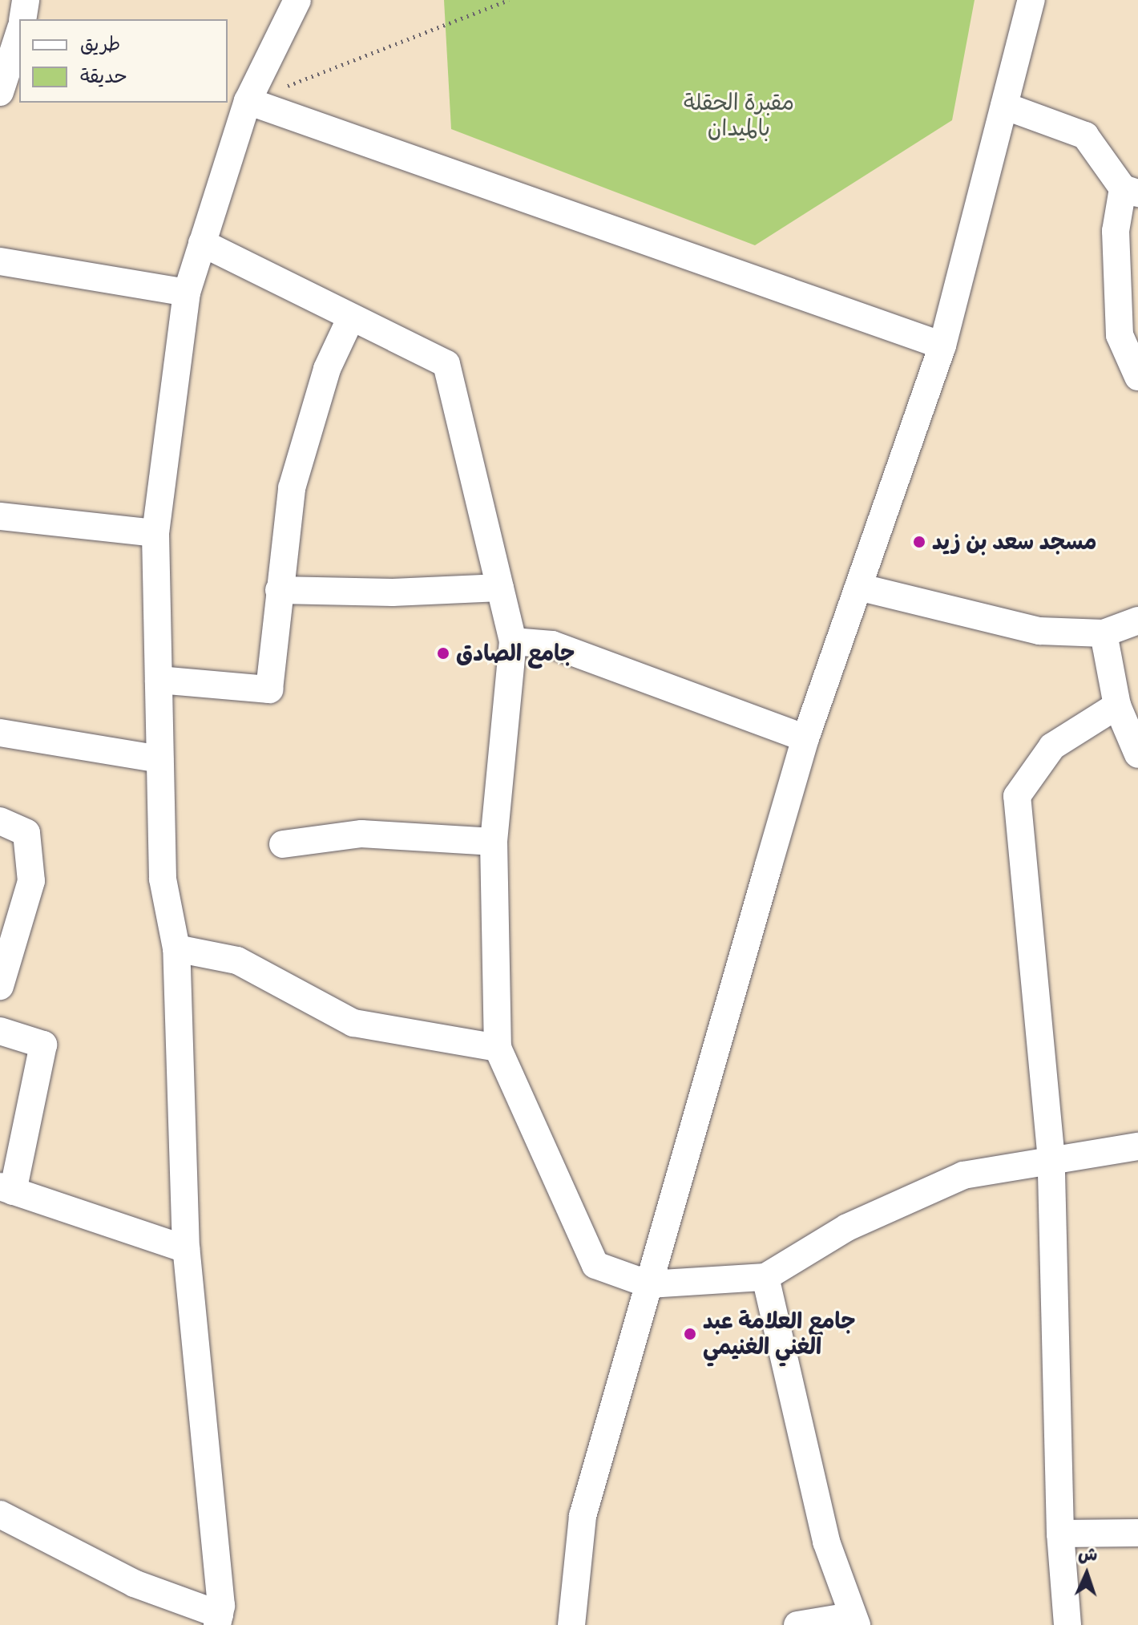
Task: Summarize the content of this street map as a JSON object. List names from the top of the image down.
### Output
{
  "parks": ["مقبرة الحقلة بالميدان"],
  "places": ["مسجد سعد بن زيد", "جامع الصادق", "جامع العلامة عبد الغني الغنيمي"],
  "legend": ["طريق", "حديقة"],
  "north": "top"
}
